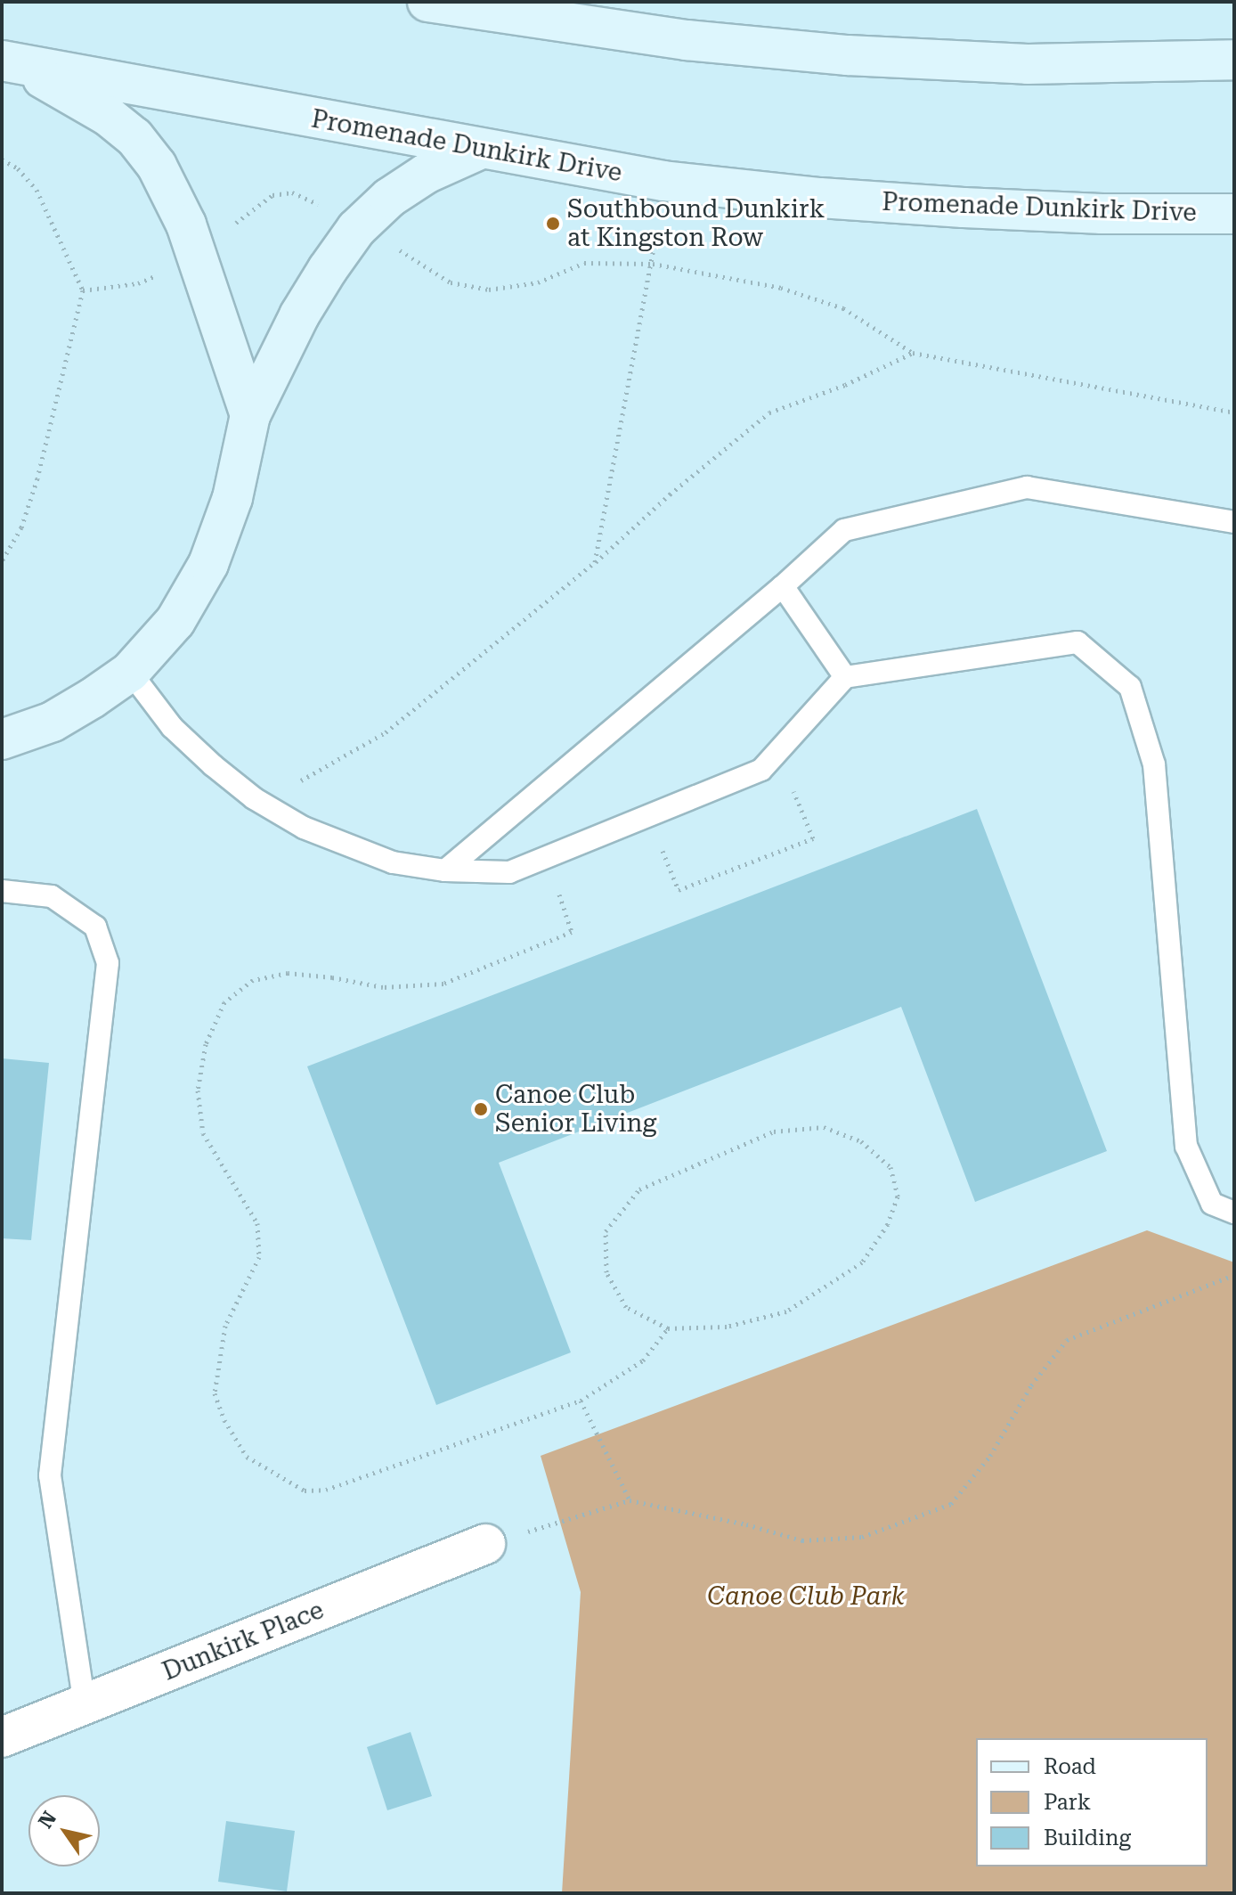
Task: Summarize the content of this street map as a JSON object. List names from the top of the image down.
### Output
{
  "streets": {
    "main road": ["Promenade Dunkirk Drive"],
    "street": ["Dunkirk Place"]
  },
  "parks": ["Canoe Club Park"],
  "places": ["Southbound Dunkirk at Kingston Row", "Canoe Club Senior Living"],
  "legend": ["Road", "Park", "Building"],
  "north": "top left"
}
